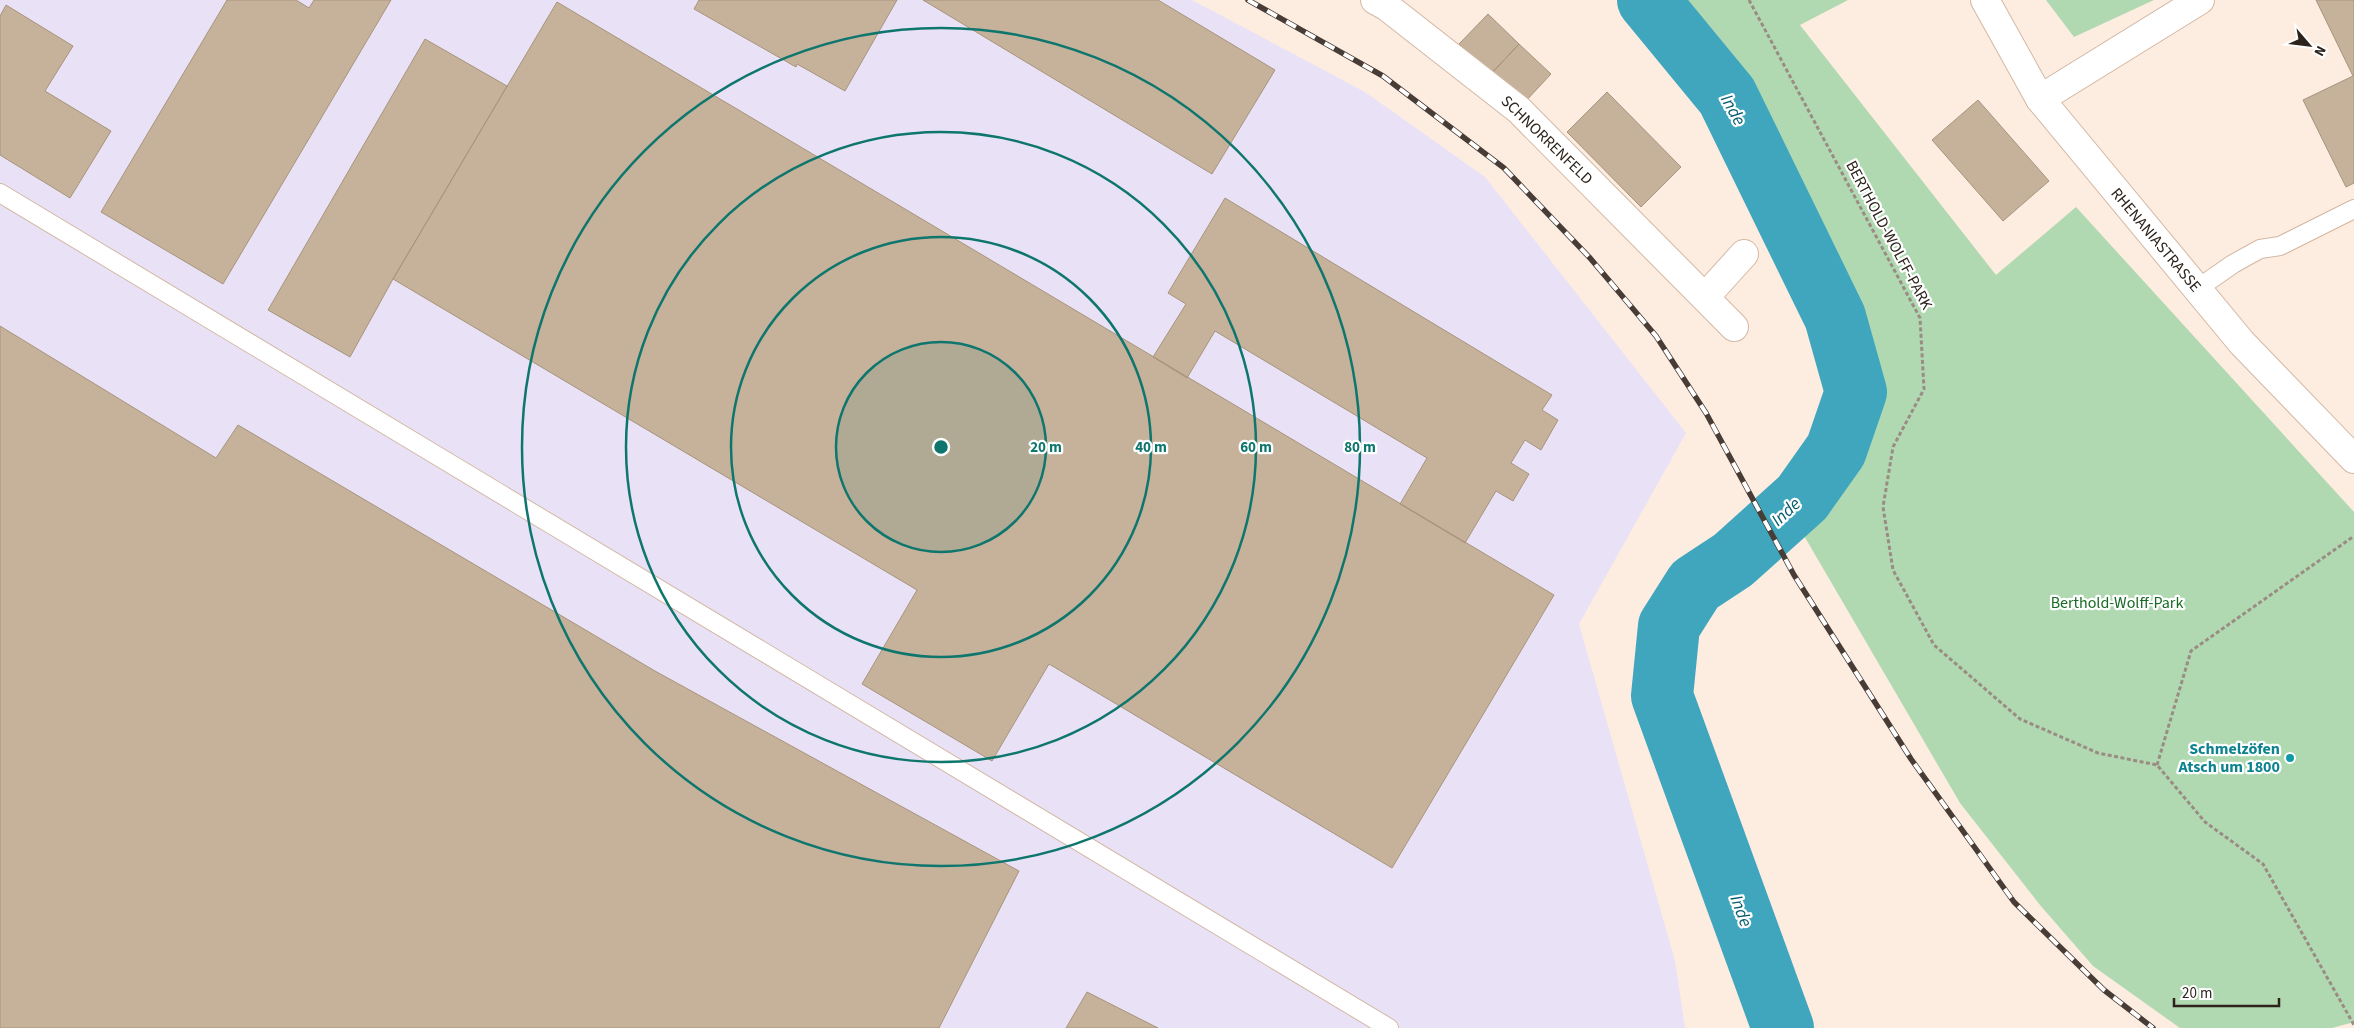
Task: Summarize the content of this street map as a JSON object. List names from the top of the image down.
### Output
{
  "streets": {
    "street": ["SCHNORRENFELD", "RHENANIASTRASSE"],
    "path": ["BERTHOLD-WOLFF-PARK"]
  },
  "water": ["Inde"],
  "parks": ["Berthold-Wolff-Park"],
  "places": ["Schmelzöfen Atsch um 1800"],
  "scale_bar": "20 m",
  "north": "bottom right",
  "rings": [
    "20 m",
    "40 m",
    "60 m",
    "80 m"
  ]
}
